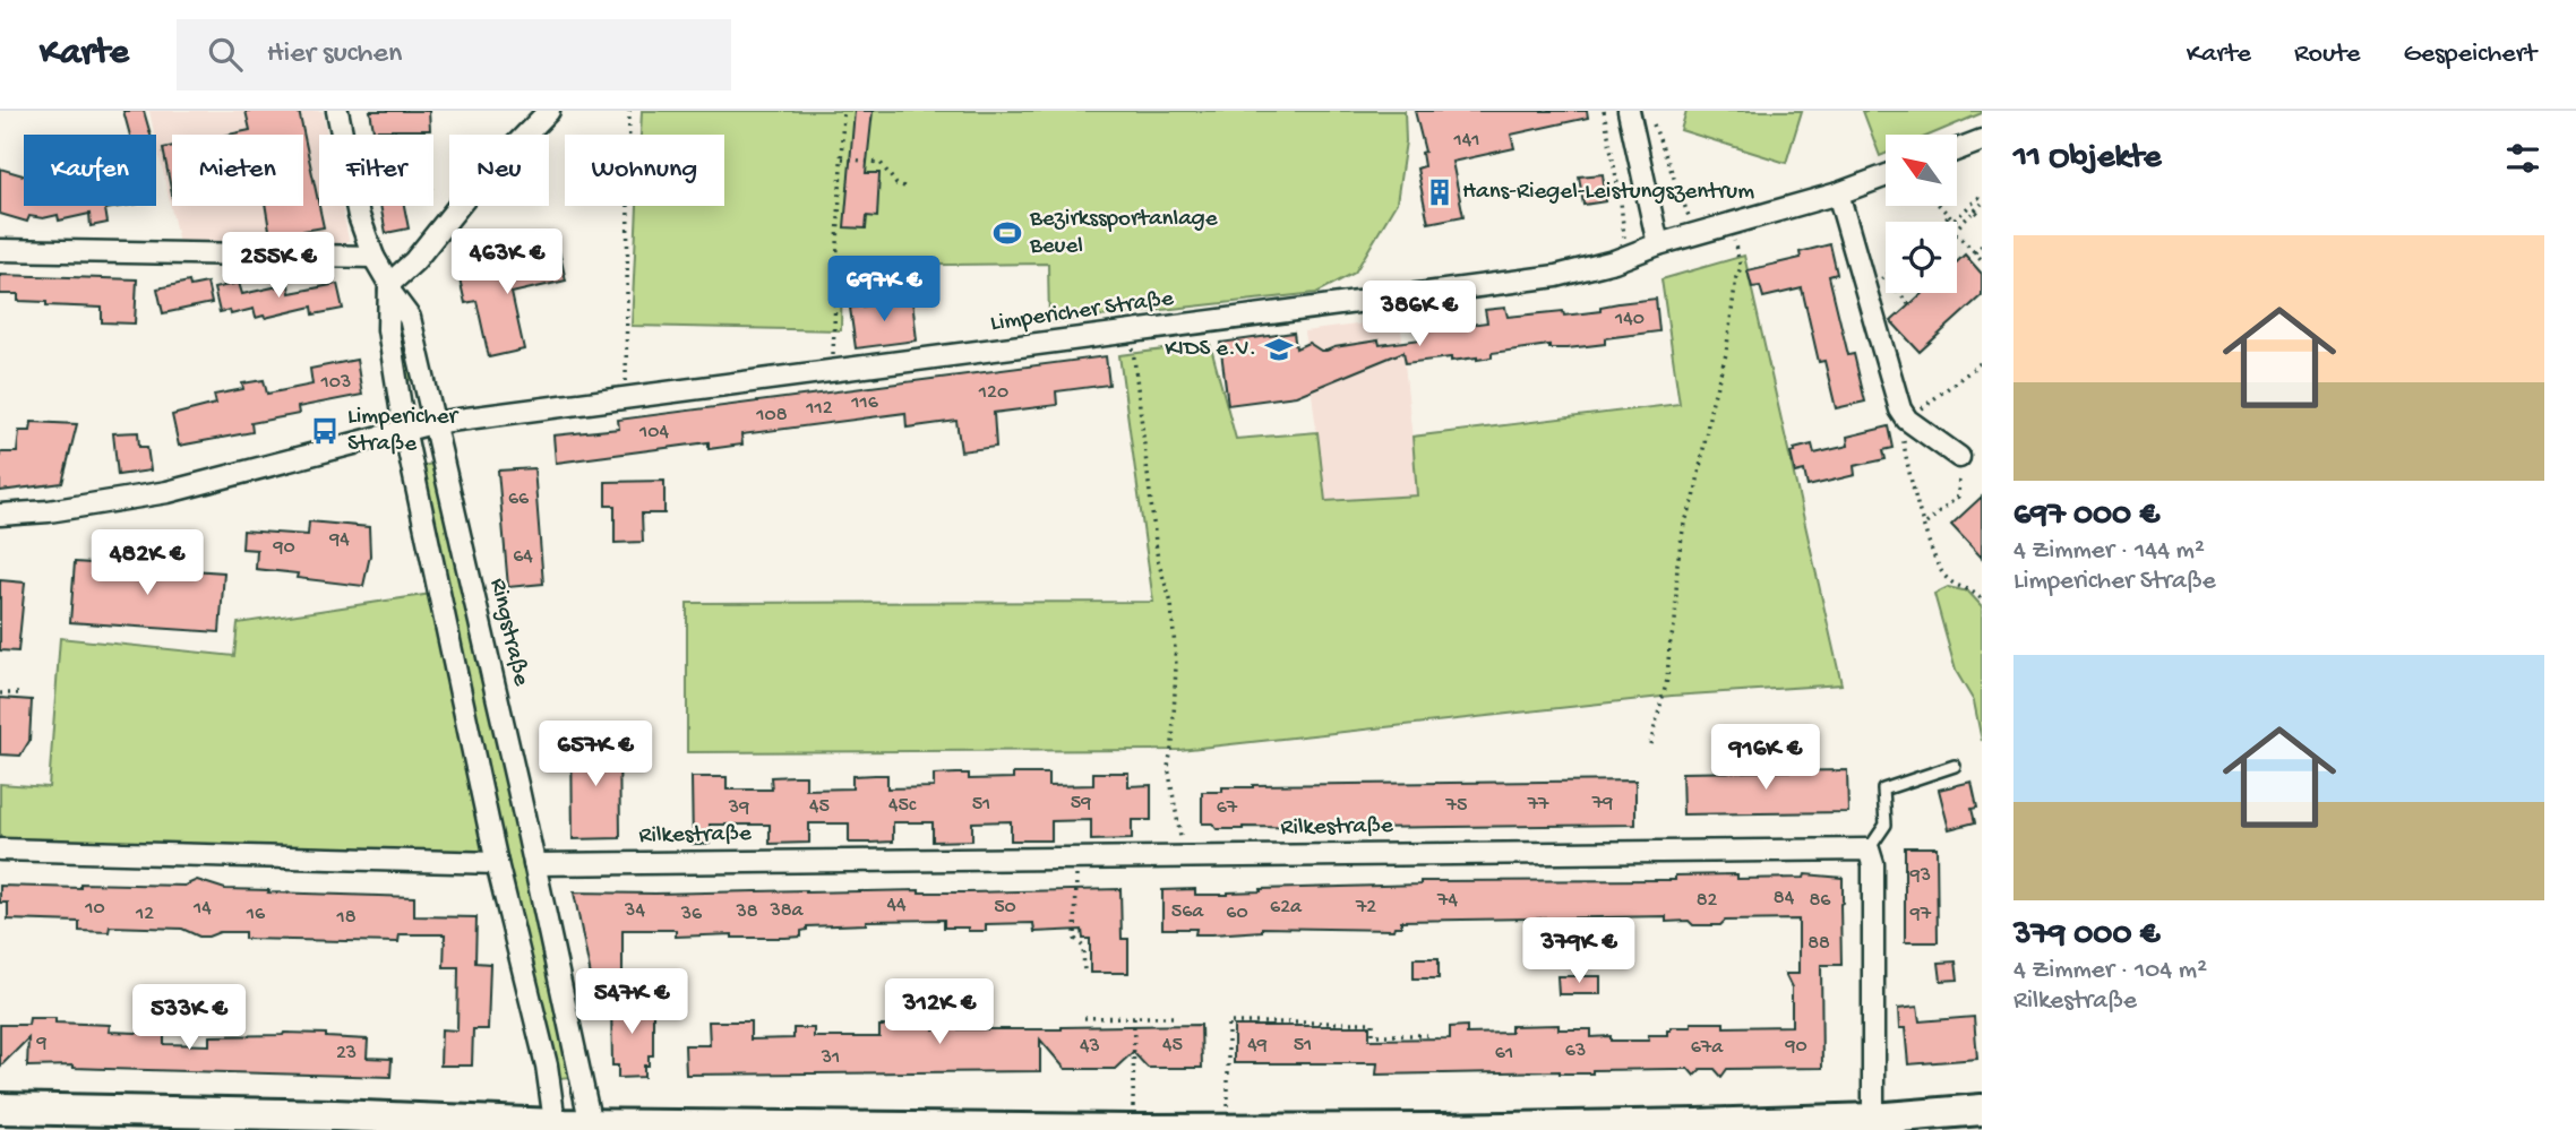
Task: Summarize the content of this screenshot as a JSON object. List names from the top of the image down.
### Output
{
  "streets": {
    "street": ["Limpericher Straße", "Ringstraße", "Rilkestraße"]
  },
  "crossings": [
    ["Limpericher Straße", "Ringstraße"],
    ["Ringstraße", "Rilkestraße"]
  ],
  "places": {
    "building": ["Hans-Riegel-Leistungszentrum"],
    "sports": ["Bezirkssportanlage Beuel"],
    "school or university": ["KIDS e.V."],
    "bus stop": ["Limpericher Straße"]
  },
  "house_numbers": [
    "141",
    "140",
    "103",
    "120",
    "116",
    "112",
    "108",
    "104",
    "66",
    "94",
    "90",
    "64",
    "59",
    "79",
    "51",
    "77",
    "45c",
    "75",
    "45",
    "39",
    "67",
    "93",
    "84",
    "74",
    "82",
    "86",
    "44",
    "50",
    "62a",
    "72",
    "10",
    "14",
    "34",
    "38a",
    "38",
    "56a",
    "60",
    "12",
    "16",
    "36",
    "97",
    "18",
    "88",
    "9",
    "45",
    "49",
    "51",
    "43",
    "90",
    "67a",
    "63",
    "23",
    "61",
    "31"
  ],
  "north": "top left",
  "page": {
    "header": "Karte",
    "search": "Hier suchen",
    "nav": ["Karte", "Route", "Gespeichert"],
    "heading": "11 Objekte",
    "chip": [
      "Kaufen",
      "Mieten",
      "Filter",
      "Neu",
      "Wohnung"
    ],
    "list": [
      {
        "name": "697 000 €",
        "note": "4 Zimmer · 144 m² · Limpericher Straße"
      },
      {
        "name": "379 000 €",
        "note": "4 Zimmer · 104 m² · Rilkestraße"
      }
    ],
    "price": [
      "463K €",
      "255K €",
      "697K €",
      "386K €",
      "482K €",
      "657K €",
      "916K €",
      "379K €",
      "547K €",
      "312K €",
      "533K €"
    ]
  }
}
